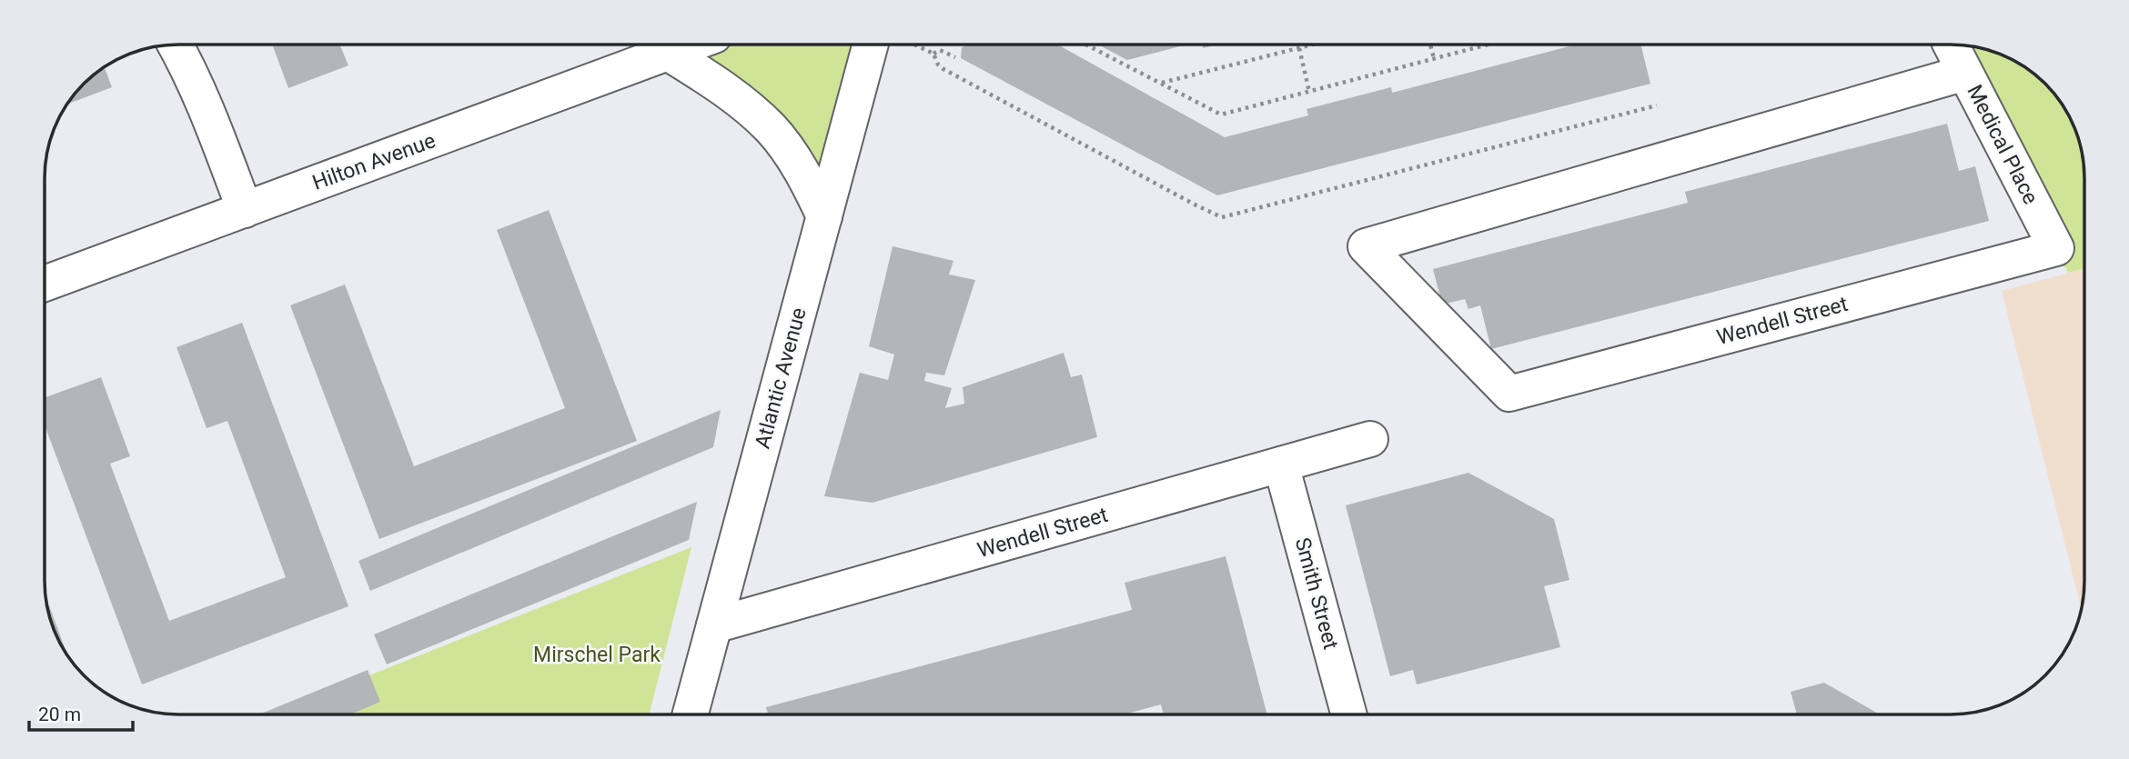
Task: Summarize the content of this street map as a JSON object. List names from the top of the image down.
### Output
{
  "streets": {
    "street": [
      "Medical Place",
      "Hilton Avenue",
      "Wendell Street",
      "Atlantic Avenue",
      "Smith Street"
    ]
  },
  "crossings": [
    ["Medical Place", "Wendell Street"],
    ["Wendell Street", "Atlantic Avenue"],
    ["Wendell Street", "Smith Street"]
  ],
  "parks": ["Mirschel Park"],
  "scale_bar": "20 m"
}
